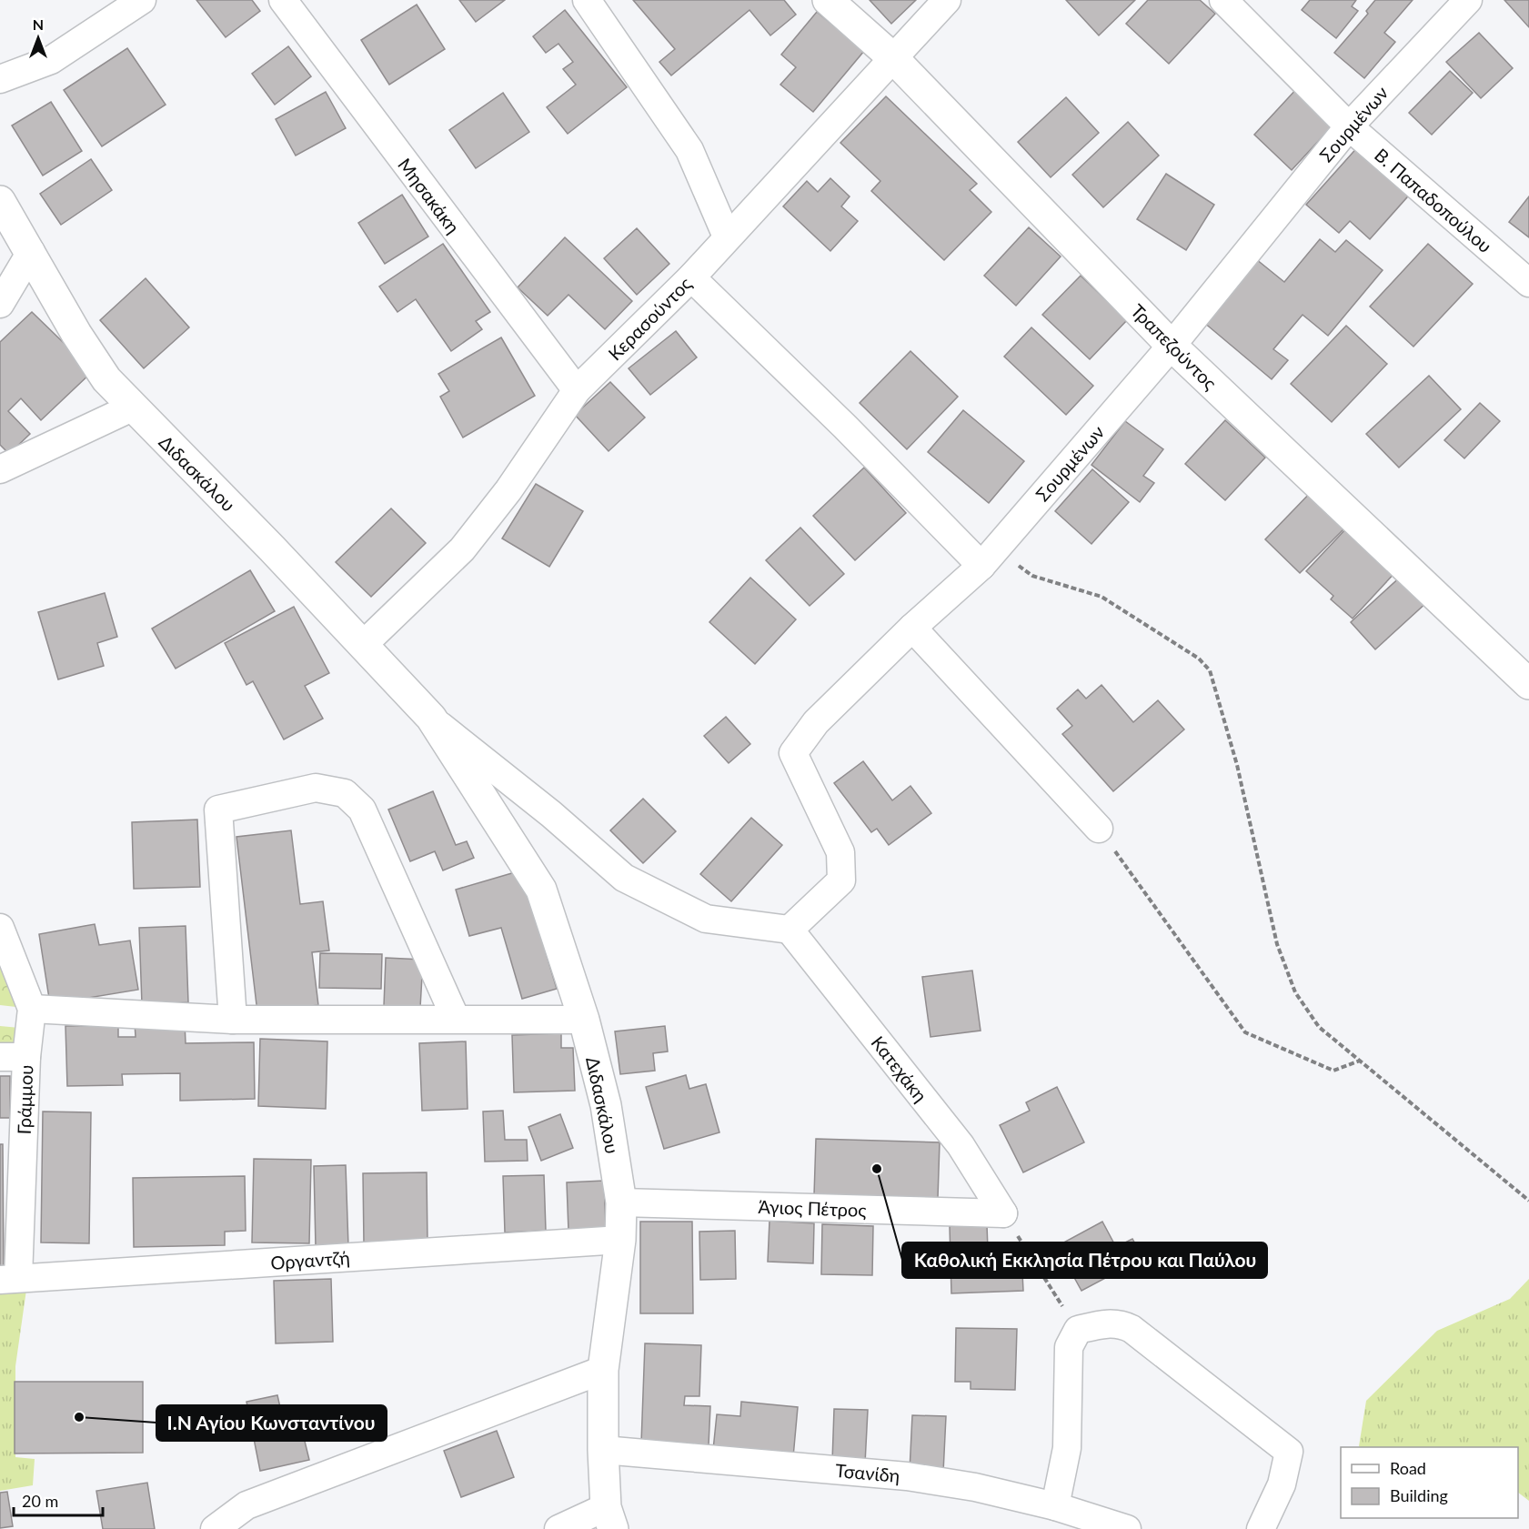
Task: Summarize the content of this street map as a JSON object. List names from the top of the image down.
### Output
{
  "streets": {
    "street": [
      "Σουρμένων",
      "Μησακάκη",
      "B. Παπαδοπούλου",
      "Κερασούντος",
      "Τραπεζούντος",
      "Διδασκάλου",
      "Κατεχάκη",
      "Γράμμου",
      "Άγιος Πέτρος",
      "Οργαντζή",
      "Τσανίδη"
    ]
  },
  "crossings": [
    ["Σουρμένων", "B. Παπαδοπούλου"],
    ["Σουρμένων", "Τραπεζούντος"],
    ["Σουρμένων", "Διδασκάλου"],
    ["Σουρμένων", "Κατεχάκη"],
    ["Μησακάκη", "Κερασούντος"],
    ["Κερασούντος", "Τραπεζούντος"],
    ["Κερασούντος", "Διδασκάλου"],
    ["Διδασκάλου", "Κατεχάκη"],
    ["Διδασκάλου", "Άγιος Πέτρος"],
    ["Διδασκάλου", "Οργαντζή"],
    ["Διδασκάλου", "Τσανίδη"],
    ["Κατεχάκη", "Άγιος Πέτρος"],
    ["Γράμμου", "Οργαντζή"]
  ],
  "places": ["Καθολική Εκκλησία Πέτρου και Παύλου", "Ι.Ν Αγίου Κωνσταντίνου"],
  "legend": ["Road", "Building"],
  "scale_bar": "20 m",
  "north": "top"
}
